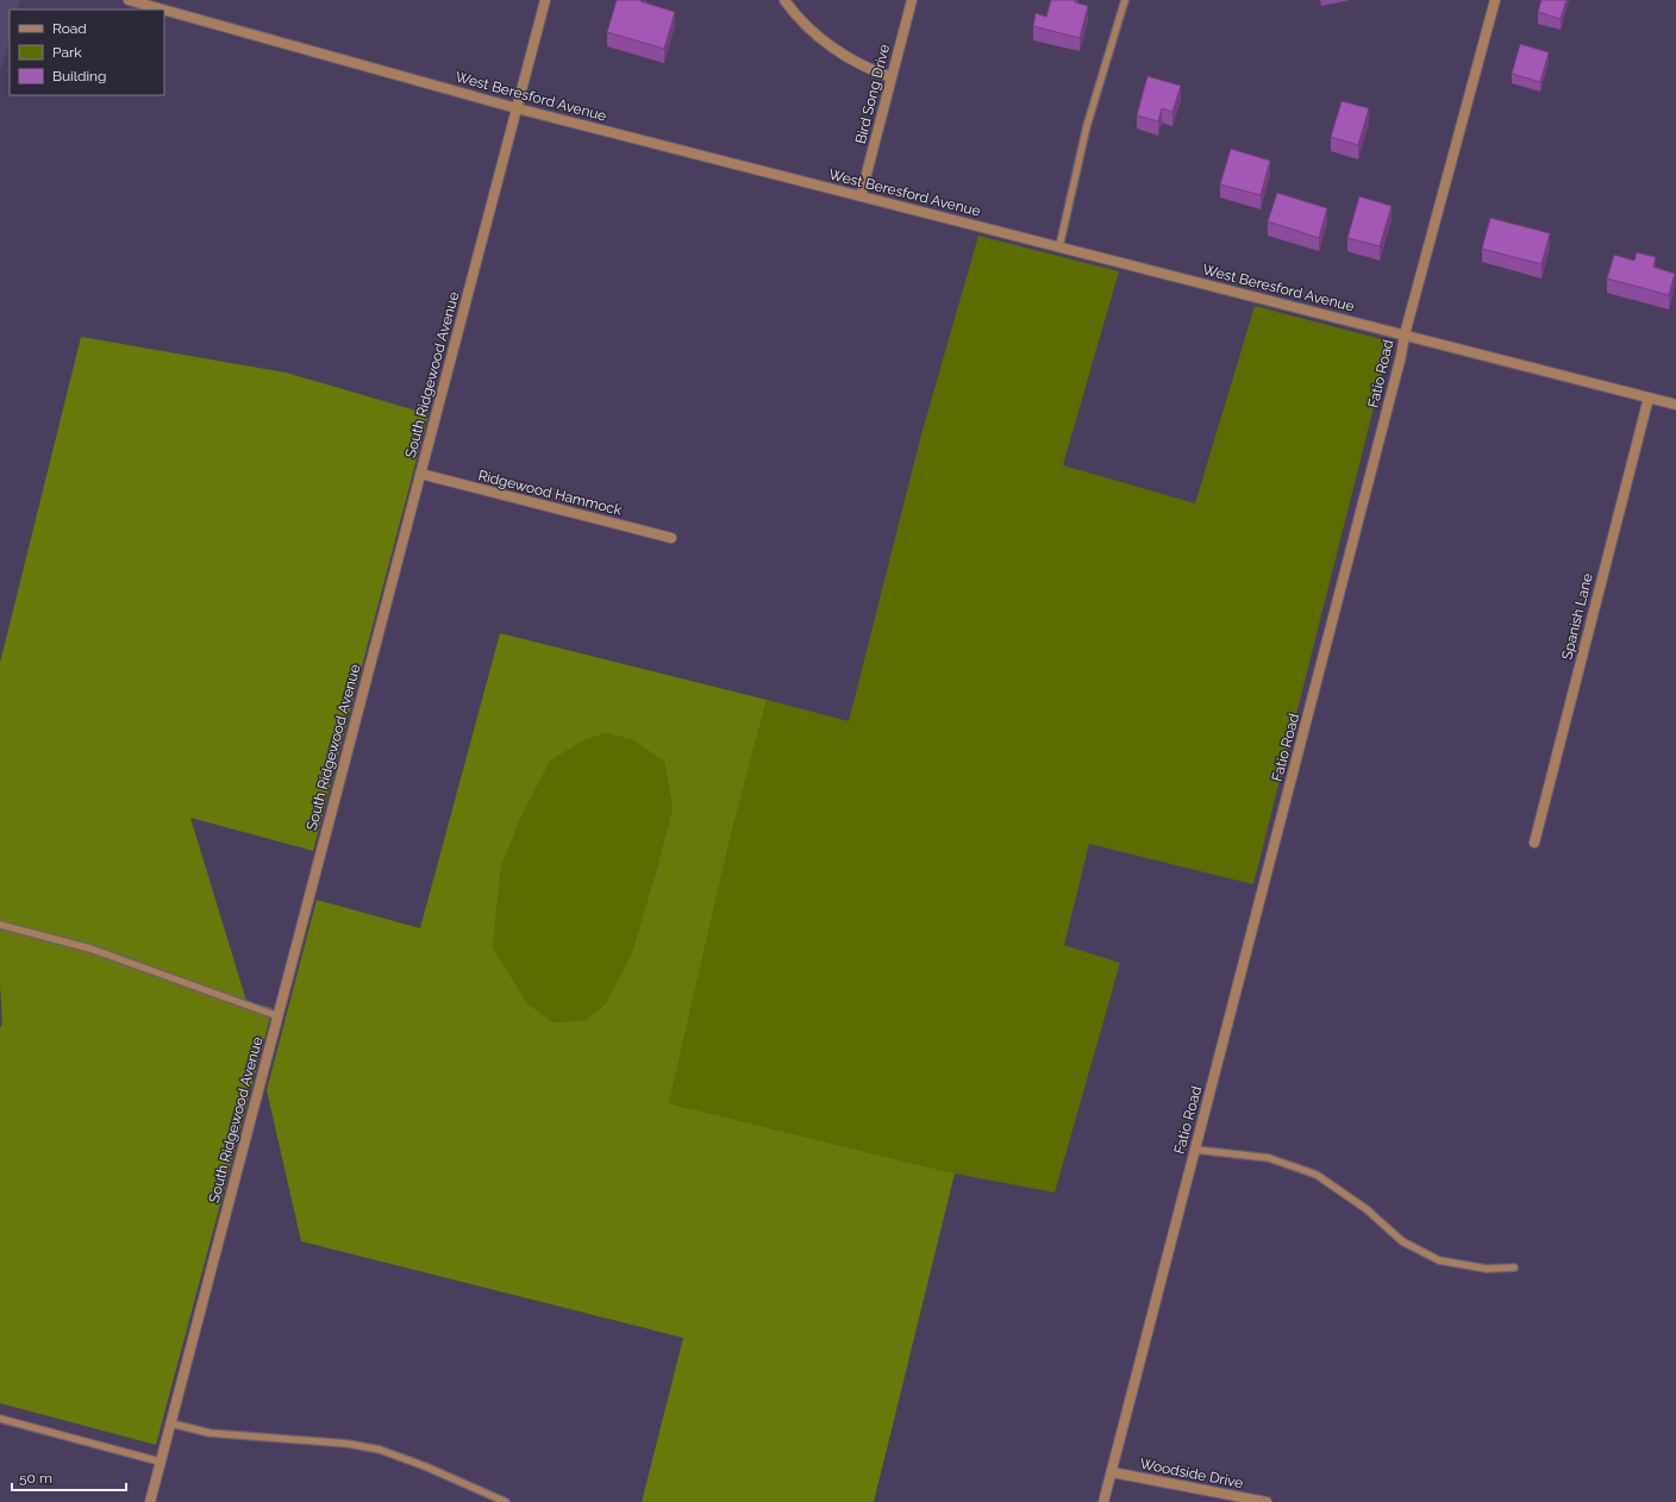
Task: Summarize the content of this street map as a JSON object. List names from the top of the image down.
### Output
{
  "streets": {
    "street": [
      "Bird Song Drive",
      "West Beresford Avenue",
      "Fatio Road",
      "South Ridgewood Avenue",
      "Ridgewood Hammock",
      "Spanish Lane",
      "Woodside Drive"
    ]
  },
  "crossings": [
    ["Bird Song Drive", "West Beresford Avenue"],
    ["West Beresford Avenue", "Fatio Road"],
    ["West Beresford Avenue", "South Ridgewood Avenue"],
    ["West Beresford Avenue", "Spanish Lane"],
    ["Fatio Road", "Woodside Drive"],
    ["South Ridgewood Avenue", "Ridgewood Hammock"]
  ],
  "legend": ["Road", "Park", "Building"],
  "scale_bar": "50 m"
}
